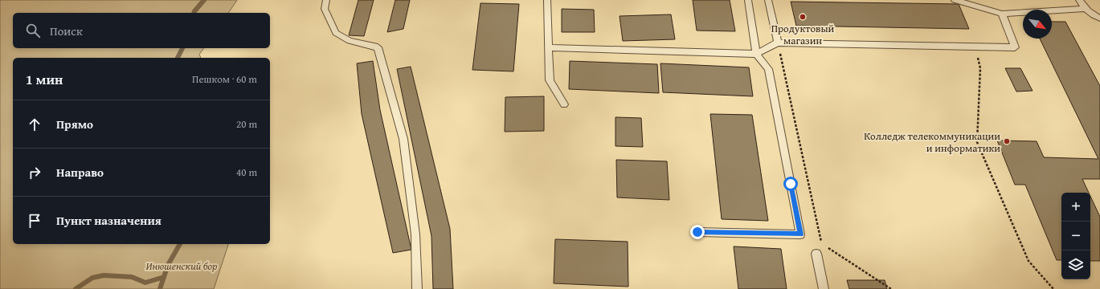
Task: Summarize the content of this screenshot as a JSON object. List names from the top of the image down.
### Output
{
  "parks": ["Инюшенский бор"],
  "places": ["Продуктовый магазин", "Колледж телекоммуникации и информатики"],
  "north": "bottom right",
  "page": {
    "search": "Поиск",
    "heading": ["1 мин", "Пешком · 60 m"],
    "list": [
      ["Прямо", "20 m"],
      ["Направо", "40 m"],
      "Пункт назначения"
    ],
    "map_buttons": ["+", "−"]
  }
}
